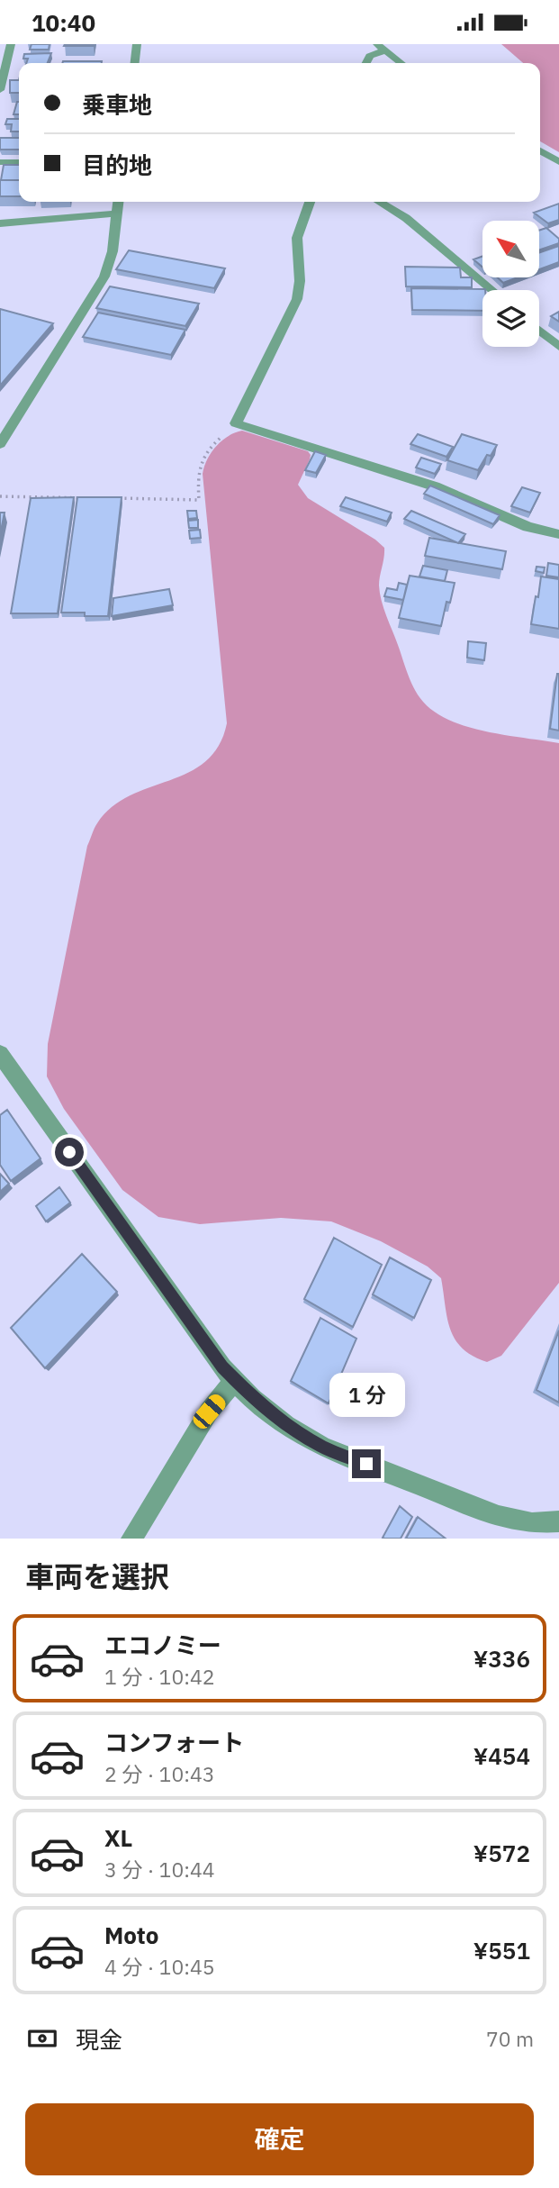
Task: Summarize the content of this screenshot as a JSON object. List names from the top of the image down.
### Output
{
  "north": "top left",
  "page": {
    "status": "10:40",
    "banner": ["乗車地", "目的地"],
    "bubble": "1 分",
    "heading": "車両を選択",
    "list": [
      {
        "name": "エコノミー",
        "note": "1 分 · 10:42",
        "value": "¥336"
      },
      {
        "name": "コンフォート",
        "note": "2 分 · 10:43",
        "value": "¥454"
      },
      {
        "name": "XL",
        "note": "3 分 · 10:44",
        "value": "¥572"
      },
      {
        "name": "Moto",
        "note": "4 分 · 10:45",
        "value": "¥551"
      }
    ],
    "pay": ["現金", "70 m"],
    "buttons": "確定"
  }
}
